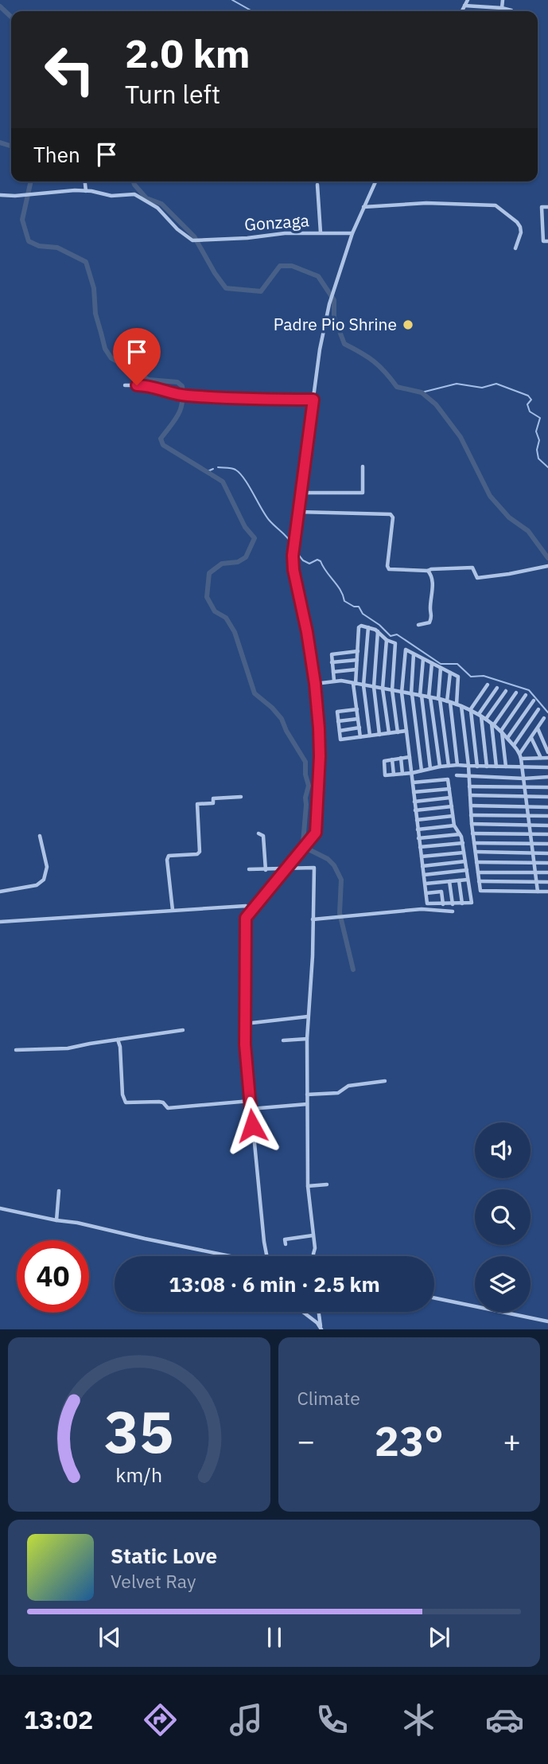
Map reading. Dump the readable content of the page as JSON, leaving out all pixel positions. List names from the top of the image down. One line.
{"streets":{"street":["Gonzaga"]},"places":["Padre Pio Shrine"],"page":{"turn":["2.0 km","Turn left"],"then":"Then","limit":"40","trip":"13:08 · 6 min · 2.5 km","tile":"Climate","heat":["−","23°","+"],"song":["Static Love","Velvet Ray"],"tabs":"13:02","gauge":["35","km/h"]}}
